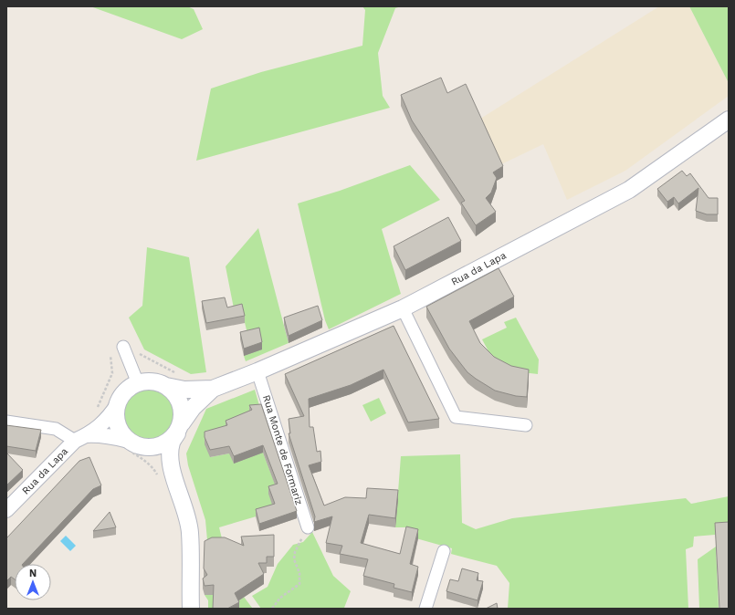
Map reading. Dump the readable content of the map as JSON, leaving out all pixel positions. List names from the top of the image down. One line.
{"streets":{"main road":["Rua da Lapa"],"street":["Rua Monte de Formariz"]},"crossings":[["Rua da Lapa","Rua Monte de Formariz"]],"north":"top"}
